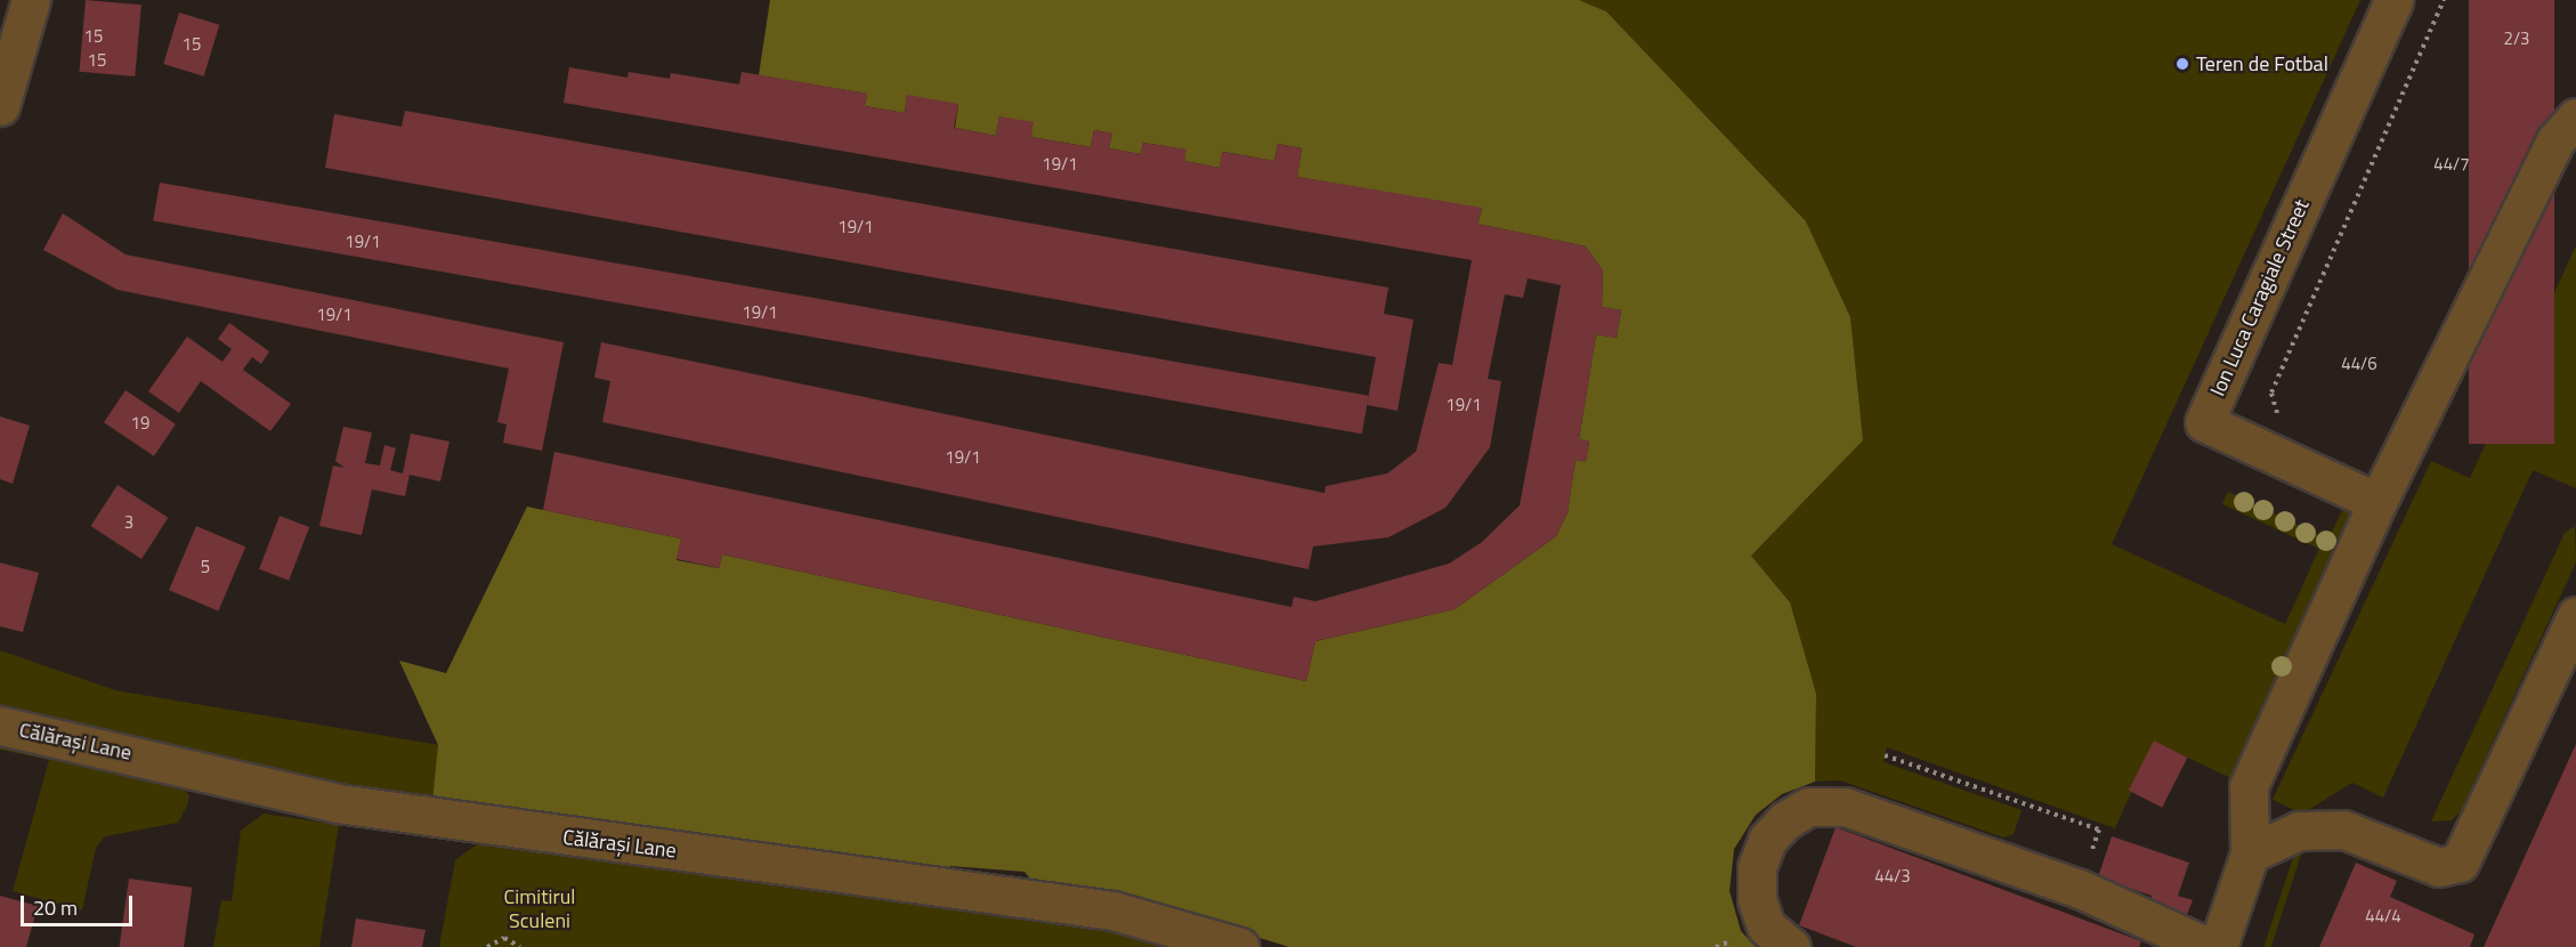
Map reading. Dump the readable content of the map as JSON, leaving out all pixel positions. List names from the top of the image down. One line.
{"streets":{"street":["Ion Luca Caragiale Street","Călărași Lane"]},"parks":["Cimitirul Sculeni"],"places":["Teren de Fotbal"],"house_numbers":["15","2/3","15","15","19/1","44/7","19/1","19/1","19/1","19/1","44/6","19/1","19","19/1","3","5","44/3","44/4"],"scale_bar":"20 m"}
